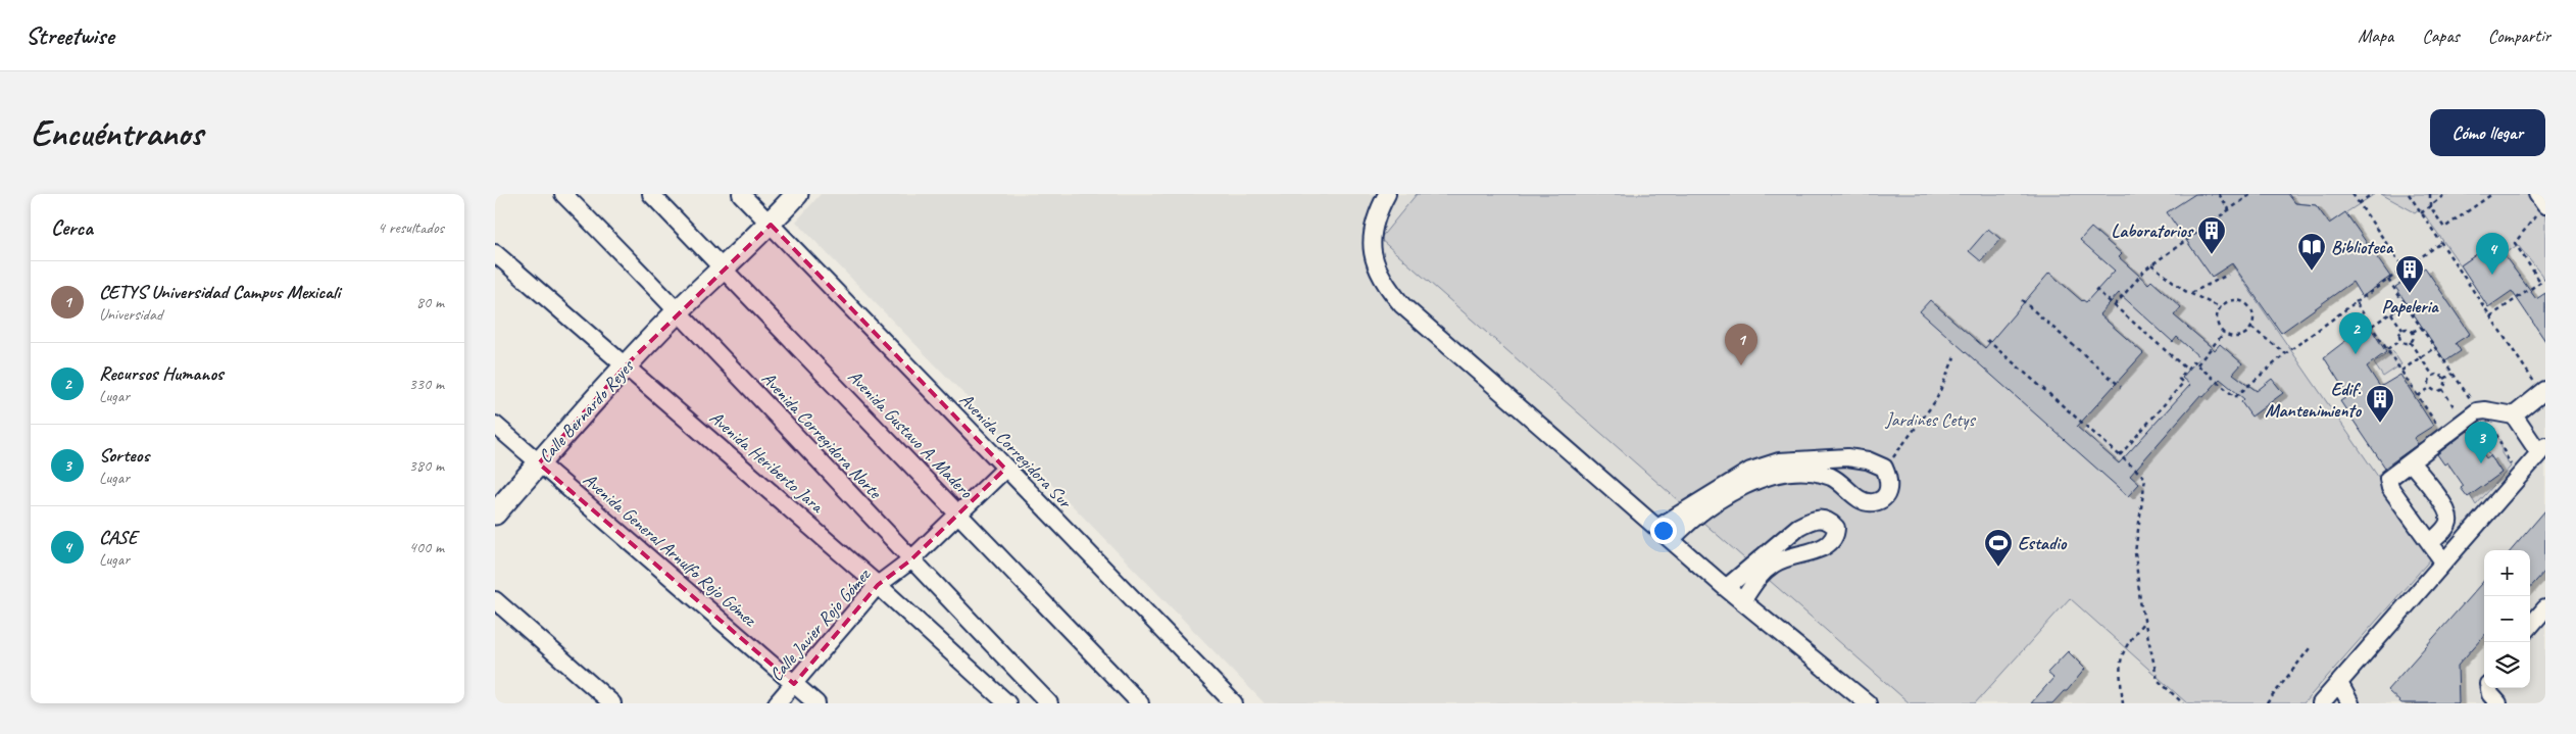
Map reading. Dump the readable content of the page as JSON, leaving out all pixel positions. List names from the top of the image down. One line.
{"streets":{"main road":["Calle Bernardo Reyes"],"street":["Avenida Gustavo A. Madero","Avenida Corregidora Norte","Avenida Corregidora Sur","Avenida Heriberto Jara","Avenida General Arnulfo Rojo Gómez","Calle Javier Rojo Gómez"]},"crossings":[["Calle Bernardo Reyes","Avenida Gustavo A. Madero"],["Calle Bernardo Reyes","Avenida Corregidora Norte"],["Calle Bernardo Reyes","Avenida Corregidora Sur"],["Calle Bernardo Reyes","Avenida Heriberto Jara"],["Calle Bernardo Reyes","Avenida General Arnulfo Rojo Gómez"],["Avenida Gustavo A. Madero","Calle Javier Rojo Gómez"],["Avenida Corregidora Norte","Calle Javier Rojo Gómez"],["Avenida Corregidora Sur","Calle Javier Rojo Gómez"],["Avenida Heriberto Jara","Calle Javier Rojo Gómez"],["Avenida General Arnulfo Rojo Gómez","Calle Javier Rojo Gómez"]],"parks":["Jardines Cetys"],"places":{"building":["Laboratorios","Papeleria","Edif. Mantenimiento"],"library":["Biblioteca"],"sports":["Estadio"]},"page":{"header":"Streetwise","nav":["Mapa","Capas","Compartir"],"buttons":"Cómo llegar","title":"Encuéntranos","heading":["Cerca","4 resultados"],"pins":["4","2","1","3"],"list":[{"mark":"1","name":"CETYS Universidad Campus Mexicali","note":"Universidad","value":"80 m"},{"mark":"2","name":"Recursos Humanos","note":"Lugar","value":"330 m"},{"mark":"3","name":"Sorteos","note":"Lugar","value":"380 m"},{"mark":"4","name":"CASE","note":"Lugar","value":"400 m"}],"map_buttons":["+","−"]}}
